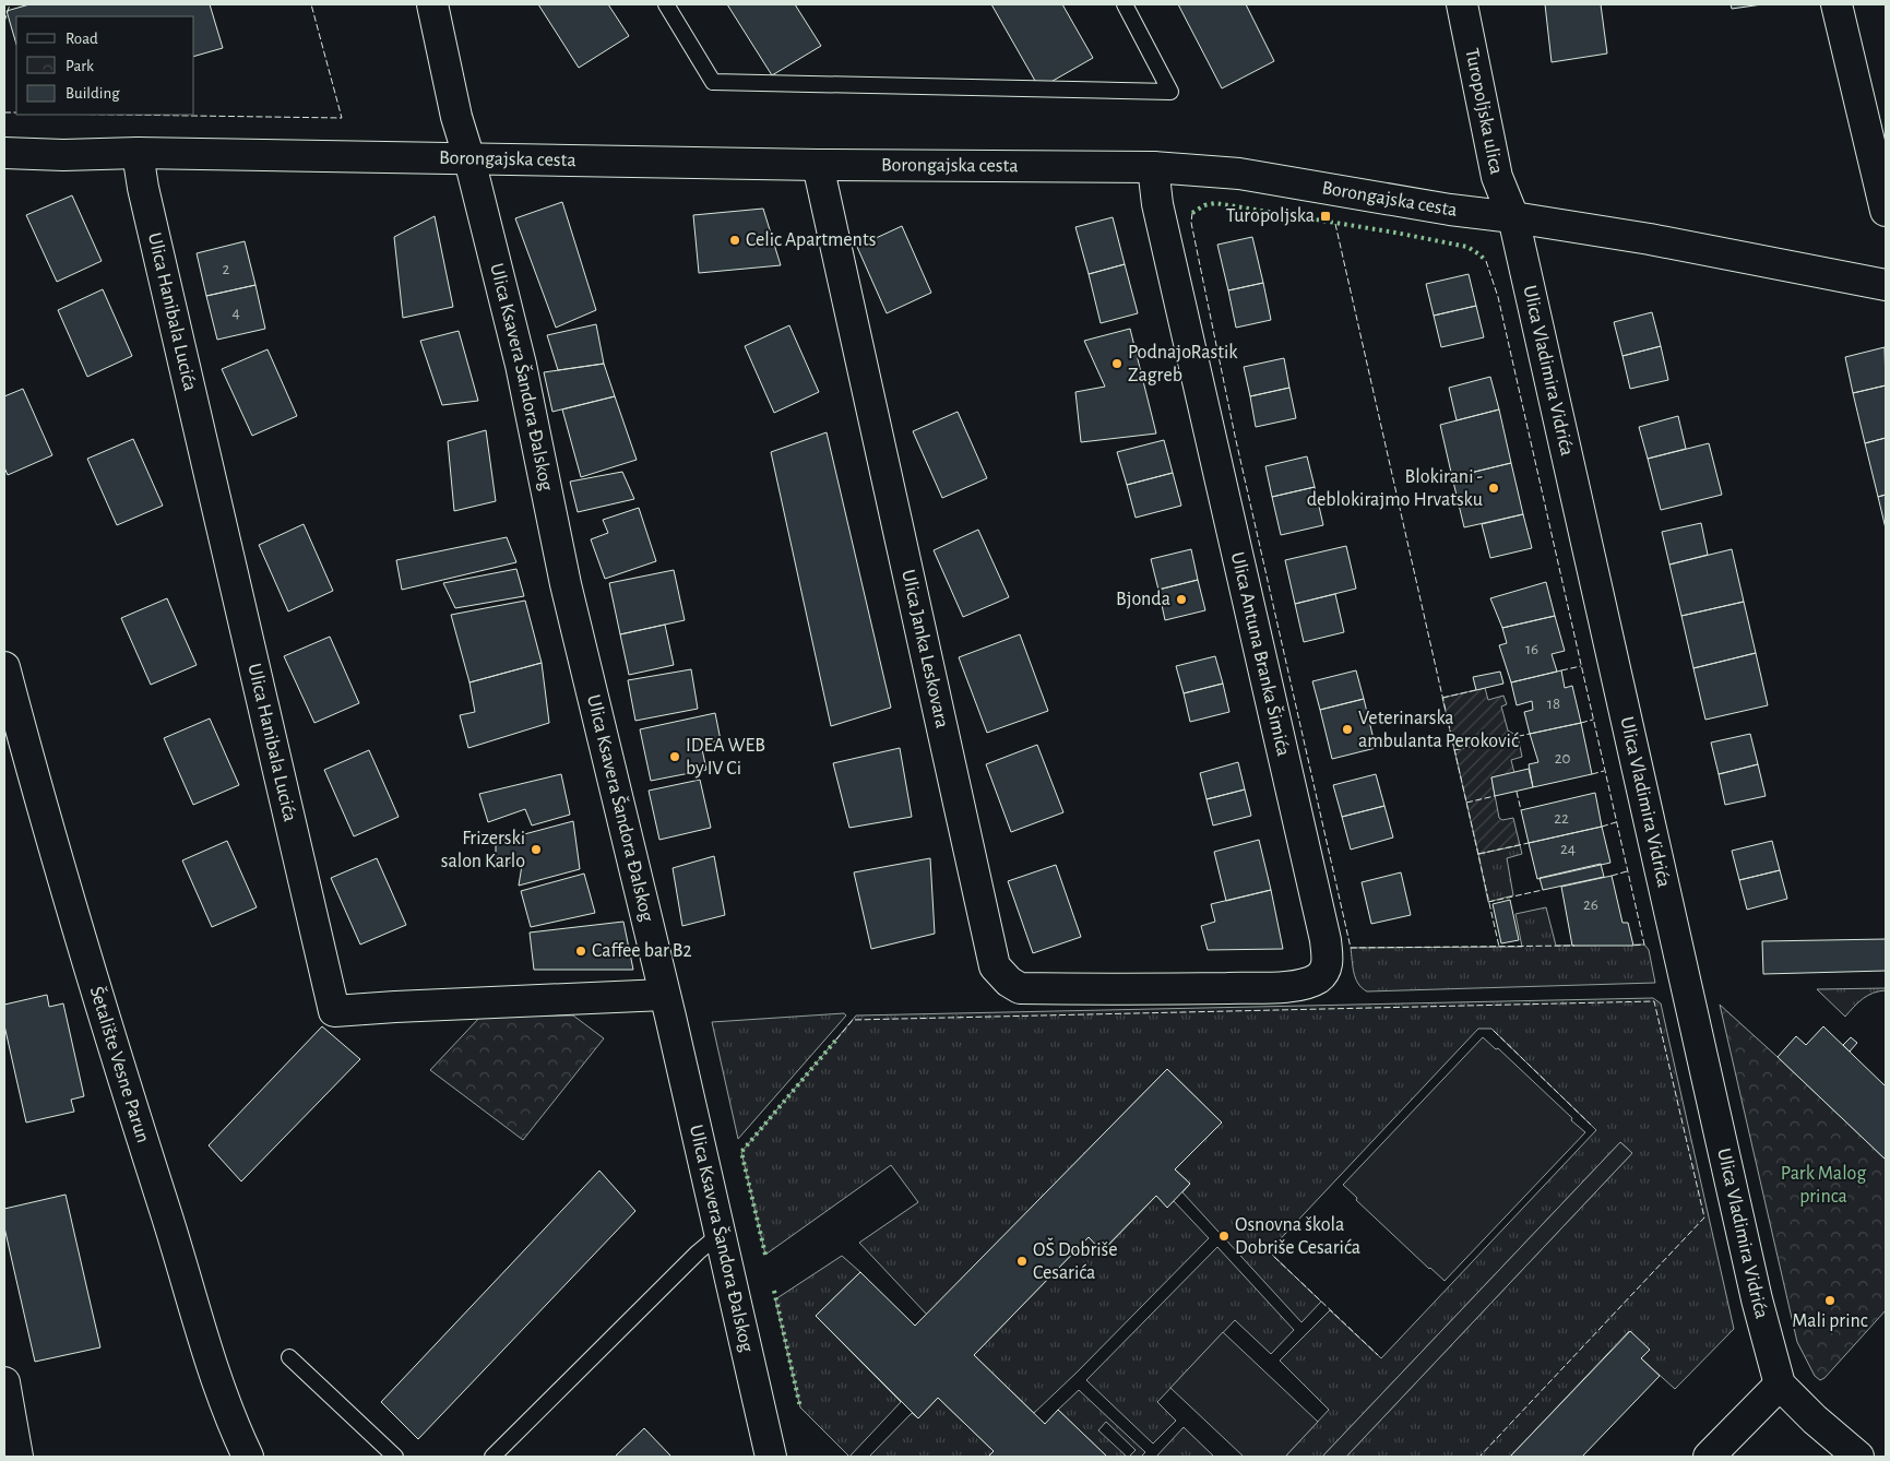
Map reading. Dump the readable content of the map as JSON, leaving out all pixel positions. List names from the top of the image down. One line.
{"streets":{"street":["Turopoljska ulica","Borongajska cesta","Ulica Hanibala Lucića","Ulica Vladimira Vidrića","Ulica Ksavera Šandora Đalskog","Ulica Janka Leskovara","Ulica Antuna Branka Šimića","Šetalište Vesne Parun"]},"crossings":[["Turopoljska ulica","Borongajska cesta"],["Turopoljska ulica","Ulica Vladimira Vidrića"],["Borongajska cesta","Ulica Hanibala Lucića"],["Borongajska cesta","Ulica Vladimira Vidrića"],["Borongajska cesta","Ulica Ksavera Šandora Đalskog"],["Borongajska cesta","Ulica Janka Leskovara"],["Borongajska cesta","Ulica Antuna Branka Šimića"],["Ulica Hanibala Lucića","Ulica Ksavera Šandora Đalskog"],["Ulica Janka Leskovara","Ulica Antuna Branka Šimića"]],"parks":["Park Malog princa"],"places":{"transit":["Turopoljska"],"other":["Celic Apartments","PodnajoRastik Zagreb","Blokirani - deblokirajmo Hrvatsku","Bjonda","Veterinarska ambulanta Peroković","IDEA WEB by IV Ci","Frizerski salon Karlo","Caffee bar B2","Osnovna škola Dobriše Cesarića","OŠ Dobriše Cesarića","Mali princ"]},"house_numbers":["2","4","16","18","20","22","24","26"],"legend":["Road","Park","Building"]}
